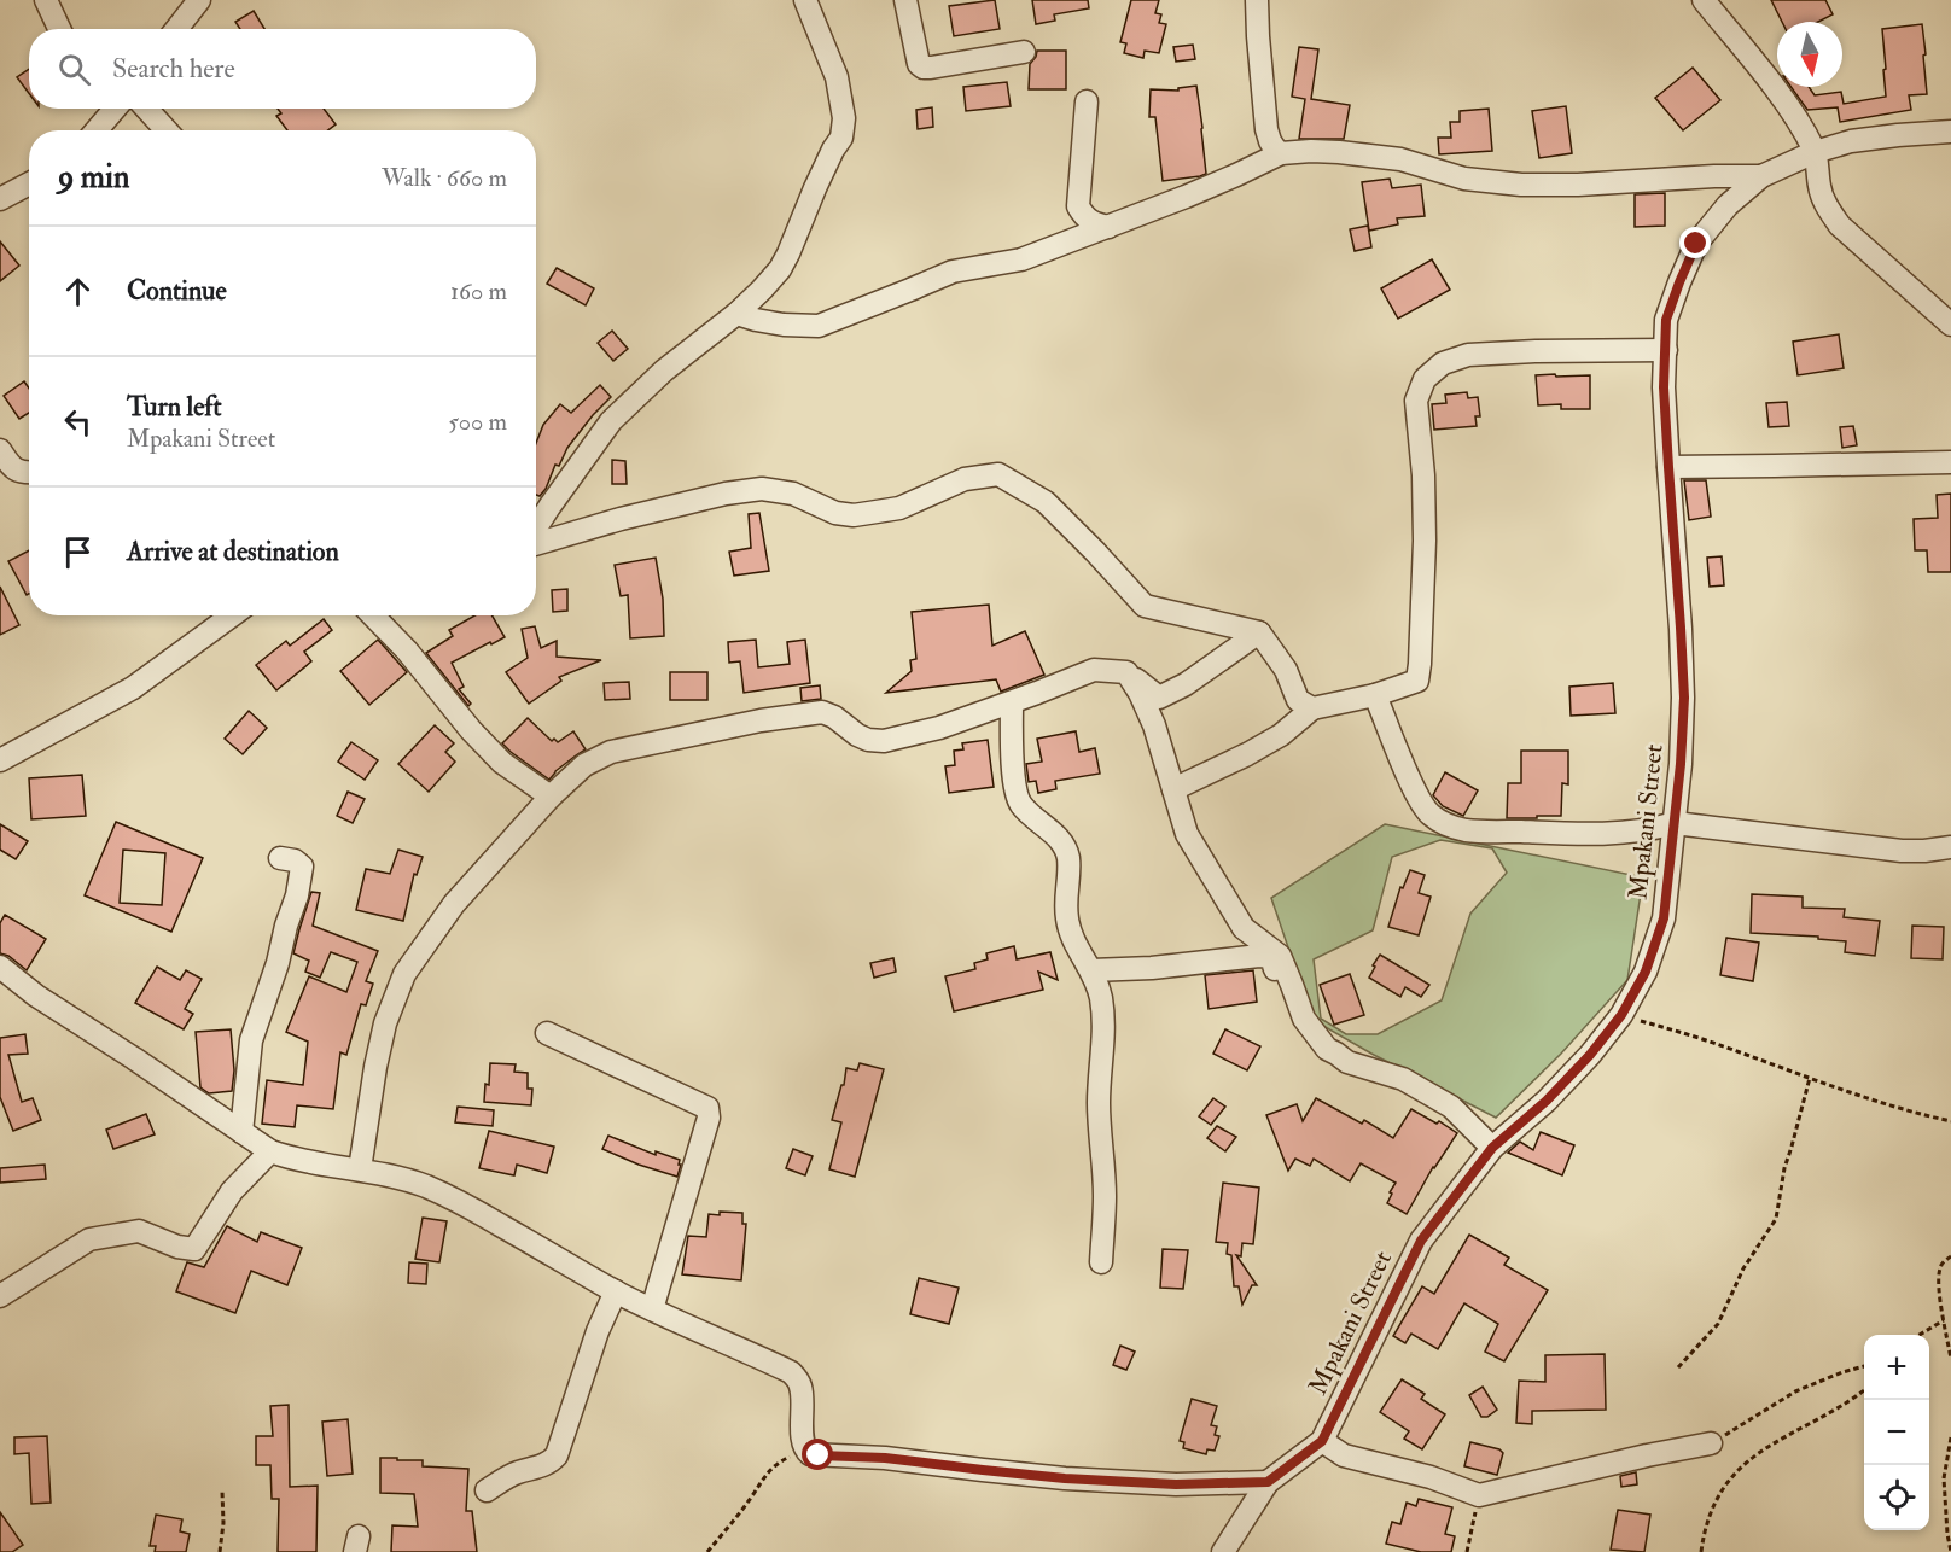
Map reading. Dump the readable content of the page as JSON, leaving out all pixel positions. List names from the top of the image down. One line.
{"streets":{"street":["Mpakani Street"]},"north":"bottom","page":{"search":"Search here","heading":["9 min","Walk · 660 m"],"list":[["Continue","160 m"],["Turn left","Mpakani Street","500 m"],"Arrive at destination"],"map_buttons":["+","−"]}}
